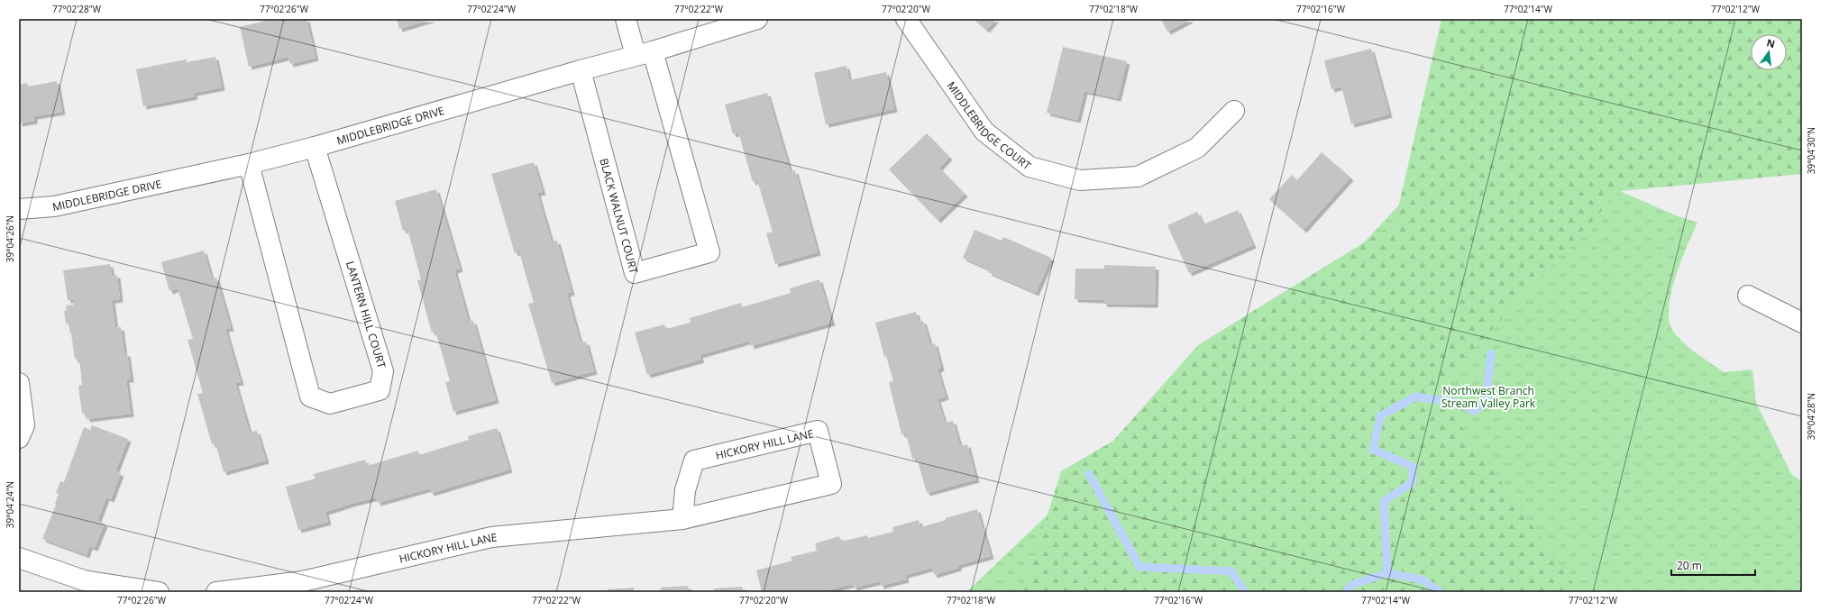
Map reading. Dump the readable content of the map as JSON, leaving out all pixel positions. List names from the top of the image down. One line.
{"streets":{"street":["MIDDLEBRIDGE COURT","MIDDLEBRIDGE DRIVE","BLACK WALNUT COURT","LANTERN HILL COURT","HICKORY HILL LANE"]},"crossings":[["MIDDLEBRIDGE DRIVE","BLACK WALNUT COURT"],["MIDDLEBRIDGE DRIVE","LANTERN HILL COURT"]],"parks":["Northwest Branch Stream Valley Park"],"scale_bar":"20 m","north":"top","coordinates":["77°02'28\"W","77°02'26\"W","77°02'24\"W","77°02'22\"W","77°02'20\"W","77°02'18\"W","77°02'16\"W","77°02'14\"W","77°02'12\"W","39°04'30\"N","39°04'26\"N","39°04'28\"N","39°04'24\"N"]}
